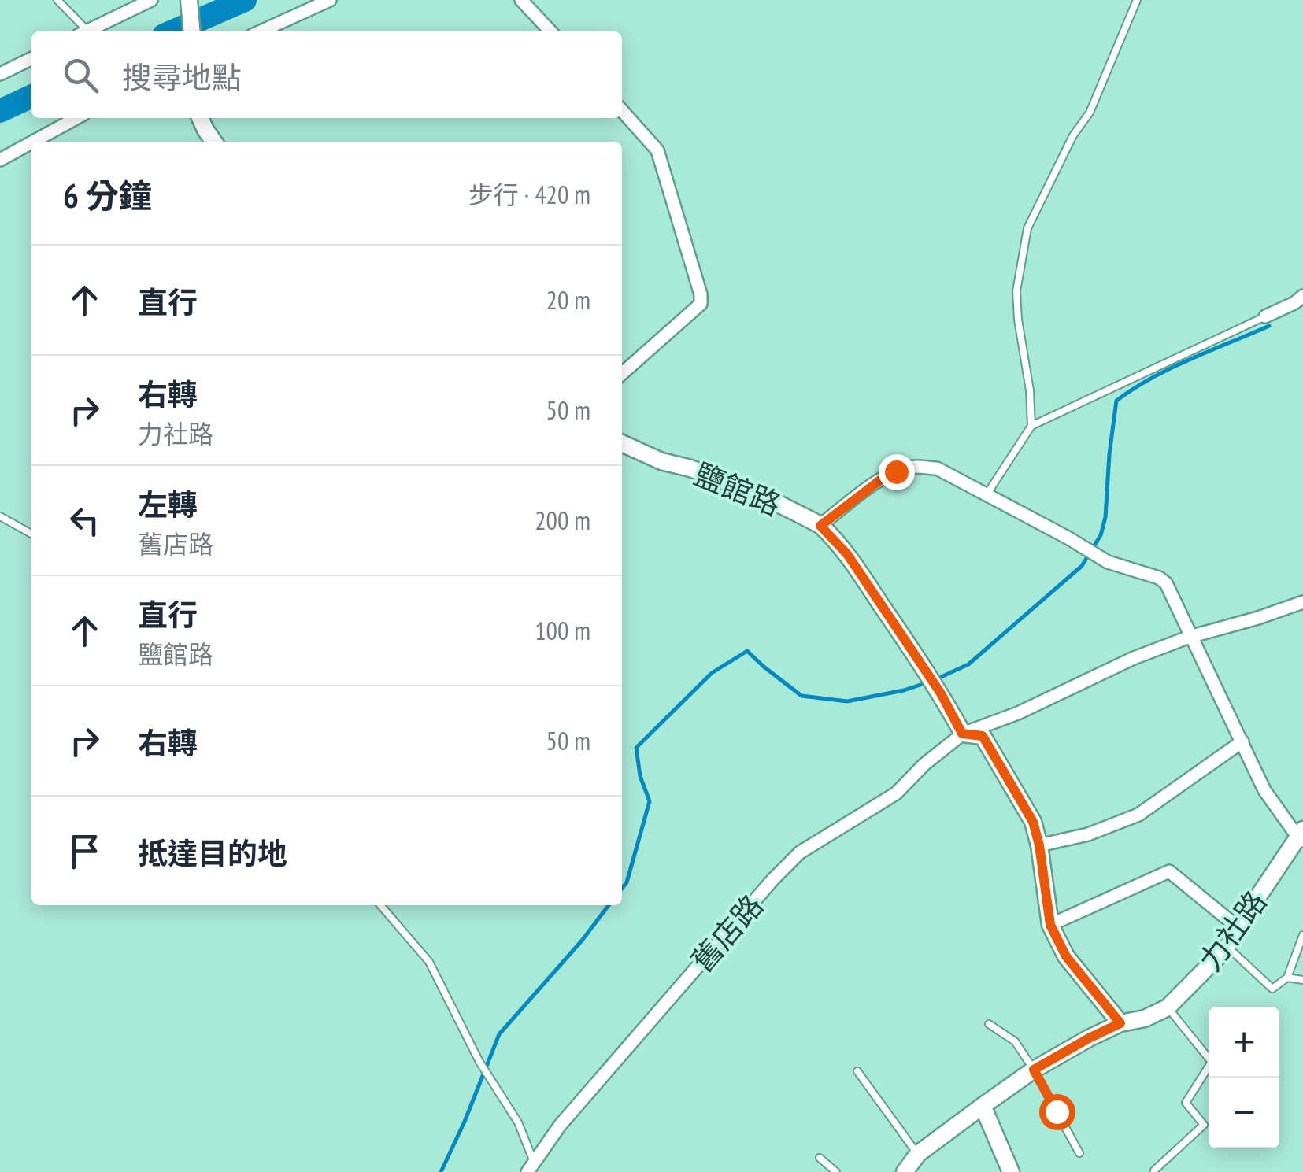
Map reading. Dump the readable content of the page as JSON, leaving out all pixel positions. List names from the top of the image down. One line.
{"streets":{"street":["鹽館路","力社路","舊店路"]},"crossings":[["鹽館路","舊店路"]],"page":{"search":"搜尋地點","heading":["6 分鐘","步行 · 420 m"],"list":[["直行","20 m"],["右轉","力社路","50 m"],["左轉","舊店路","200 m"],["直行","鹽館路","100 m"],["右轉","50 m"],"抵達目的地"],"map_buttons":["+","−"]}}
